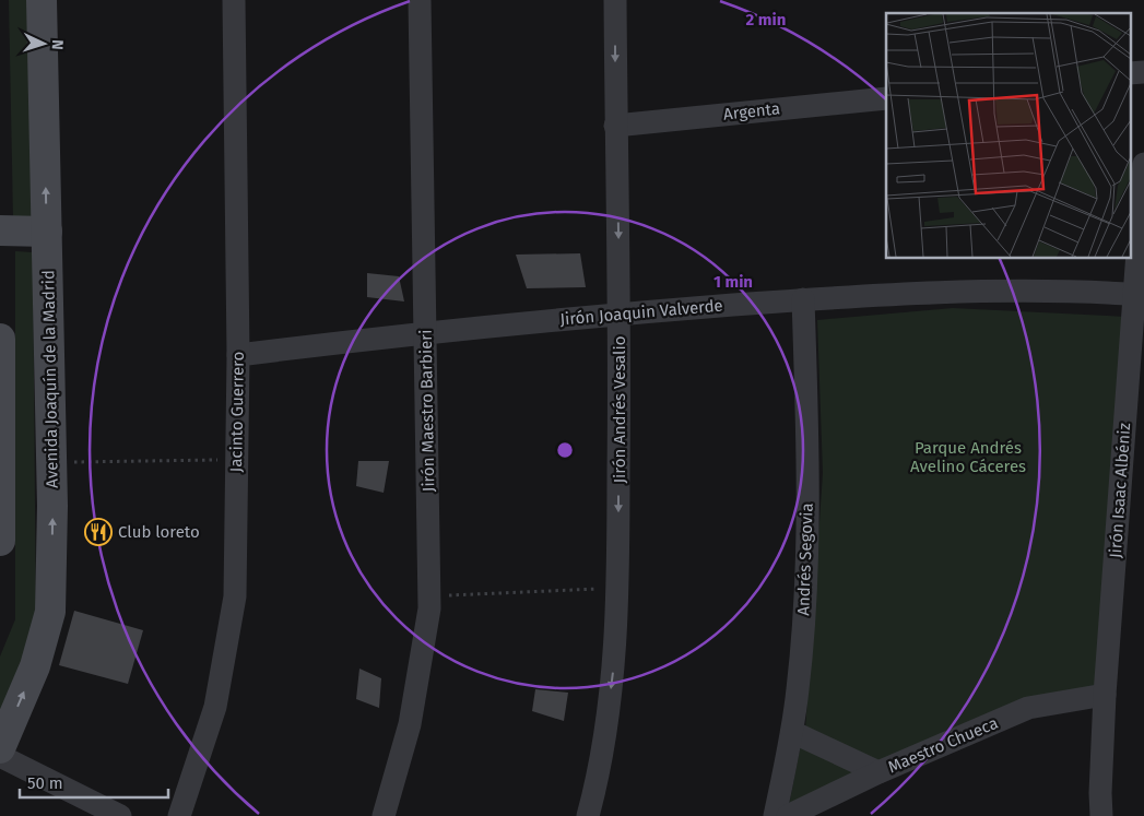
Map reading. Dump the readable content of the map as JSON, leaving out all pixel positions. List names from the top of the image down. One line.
{"streets":{"street":["Argenta","Jirón Joaquin Valverde","Avenida Joaquín de la Madrid","Jirón Andrés Vesalio","Jirón Maestro Barbieri","Jacinto Guerrero","Jirón Isaac Albéniz","Andrés Segovia","Maestro Chueca"]},"crossings":[["Argenta","Jirón Andrés Vesalio"],["Jirón Joaquin Valverde","Jirón Andrés Vesalio"],["Jirón Joaquin Valverde","Jirón Maestro Barbieri"],["Jirón Joaquin Valverde","Jacinto Guerrero"],["Jirón Joaquin Valverde","Jirón Isaac Albéniz"],["Jirón Joaquin Valverde","Andrés Segovia"],["Jirón Isaac Albéniz","Maestro Chueca"]],"one_way":["Avenida Joaquín de la Madrid","Jirón Andrés Vesalio"],"parks":["Parque Andrés Avelino Cáceres"],"places":{"restaurant":["Club loreto"]},"scale_bar":"50 m","north":"right","rings":["2 min","1 min"]}
